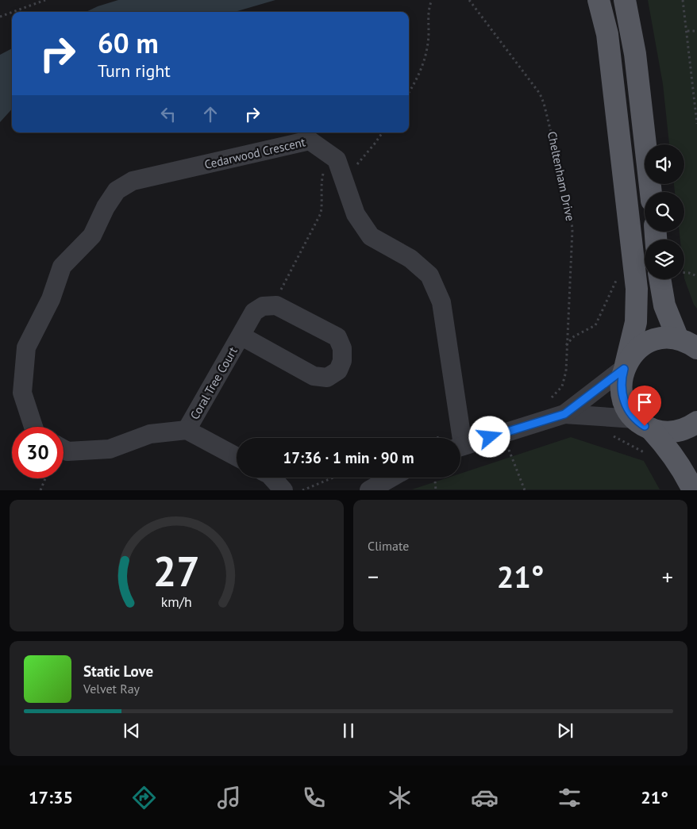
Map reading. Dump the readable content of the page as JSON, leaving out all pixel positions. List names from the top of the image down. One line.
{"streets":{"street":["Cedarwood Crescent","Coral Tree Court"],"path":["Cheltenham Drive"]},"page":{"turn":["60 m","Turn right"],"limit":"30","trip":"17:36 · 1 min · 90 m","tile":"Climate","heat":["−","21°","+"],"song":["Static Love","Velvet Ray"],"tabs":["17:35","21°"],"gauge":["27","km/h"]}}
